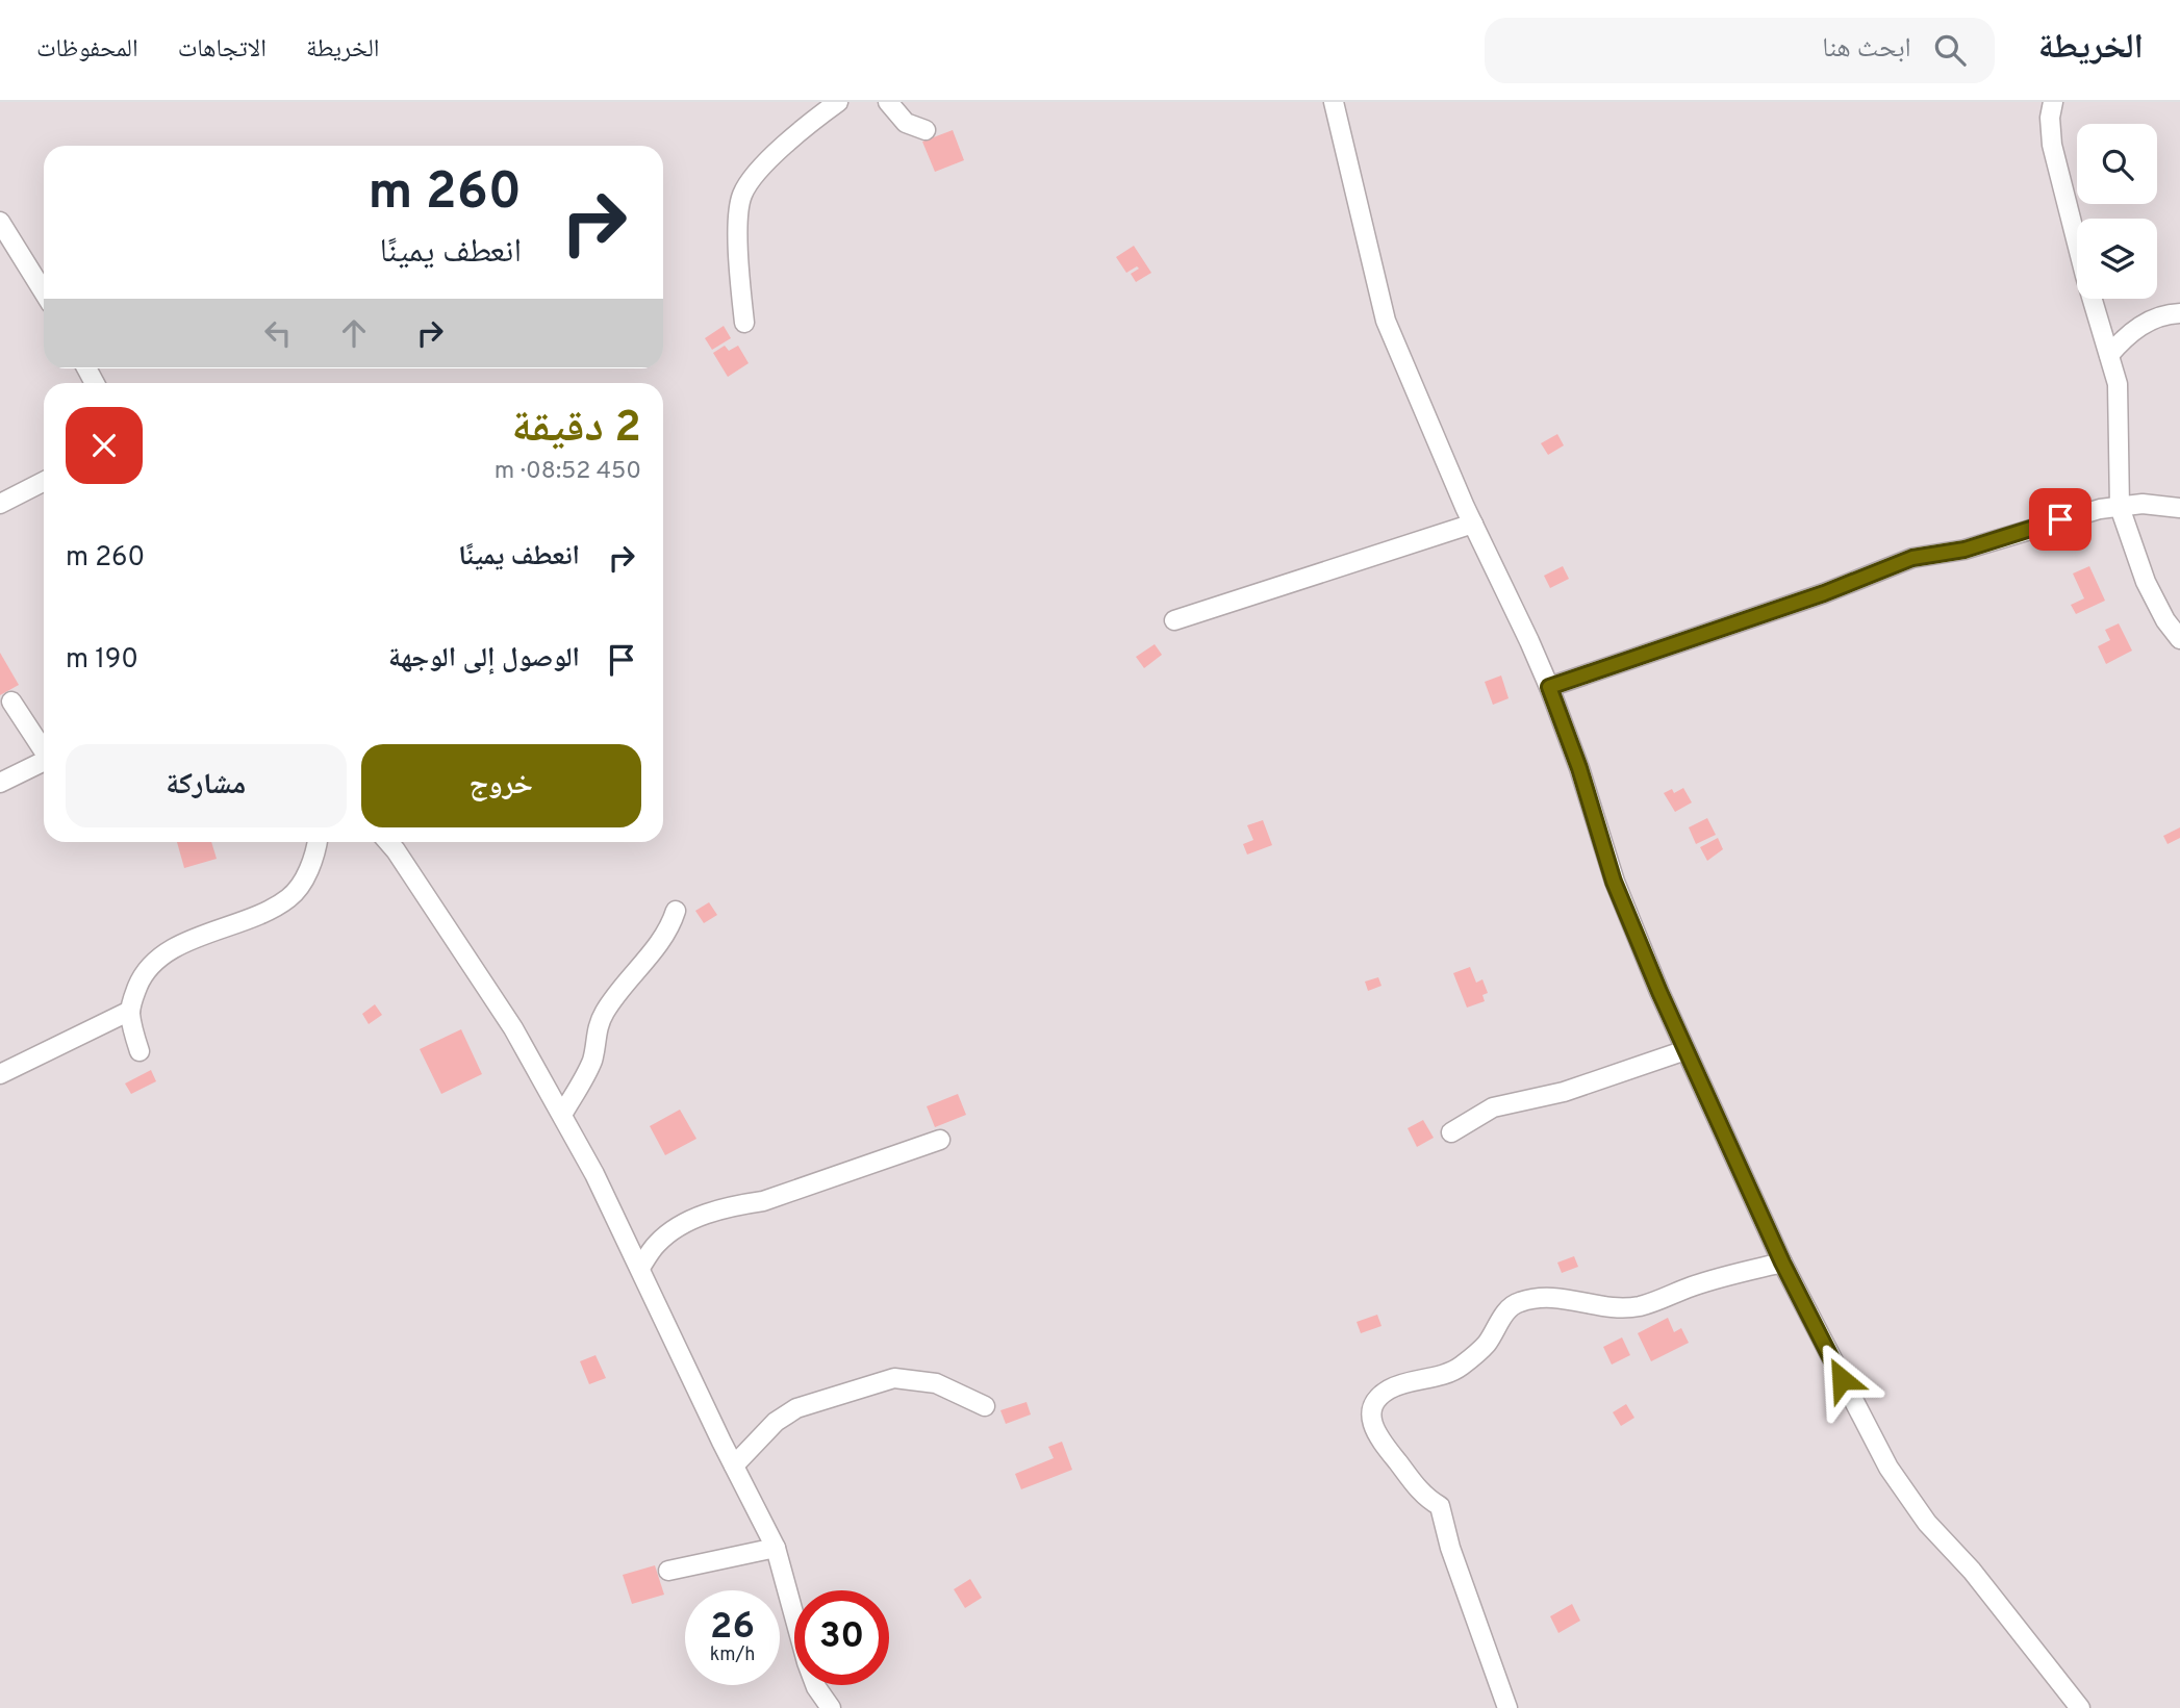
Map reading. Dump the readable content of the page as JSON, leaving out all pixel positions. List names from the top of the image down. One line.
{"page":{"header":"الخريطة","search":"ابحث هنا","nav":["الخريطة","الاتجاهات","المحفوظات"],"turn":["260 m","انعطف يمينًا"],"heading":["2 دقيقة","450 m · 08:52"],"list":[{"name":"انعطف يمينًا","value":"260 m"},{"name":"الوصول إلى الوجهة","value":"190 m"}],"buttons":["خروج","مشاركة"],"speed":"26 km/h","limit":"30"}}
